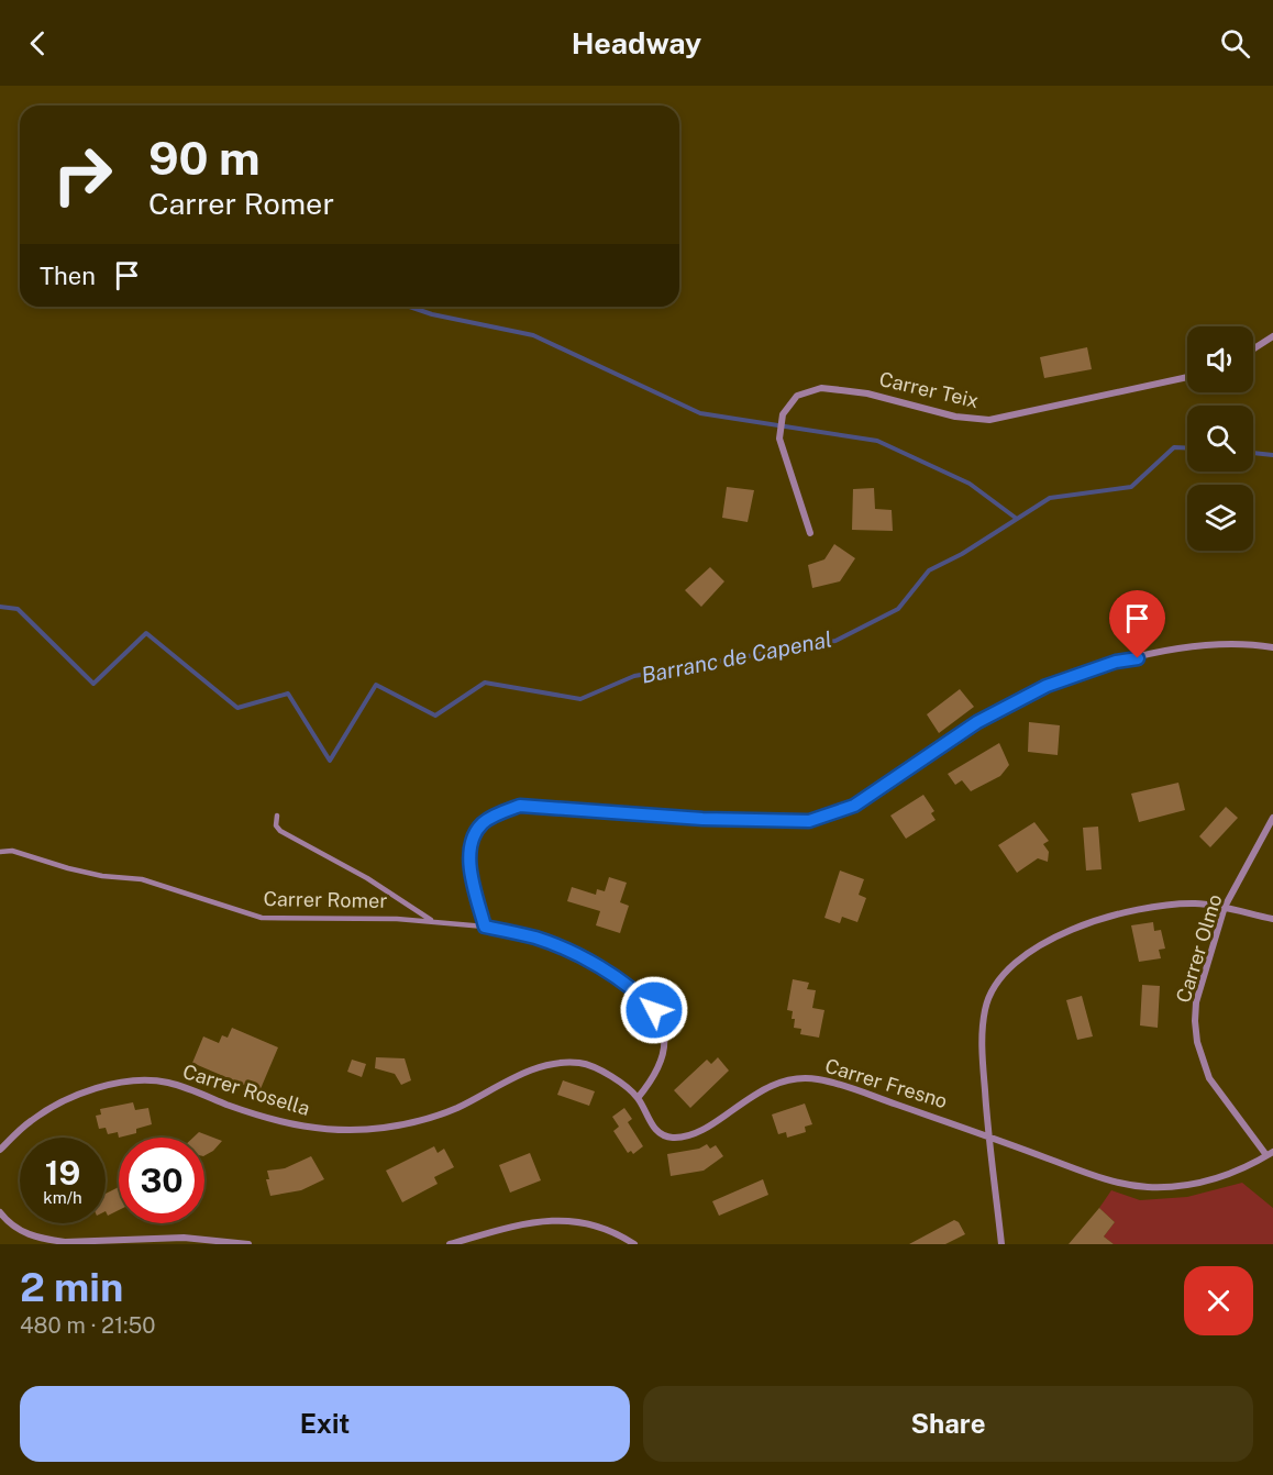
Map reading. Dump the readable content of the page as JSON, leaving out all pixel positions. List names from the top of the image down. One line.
{"streets":{"street":["Carrer Teix","Carrer Olmo","Carrer Fresno","Carrer Rosella"],"lane":["Carrer Romer"]},"crossings":[["Carrer Olmo","Carrer Fresno"],["Carrer Fresno","Carrer Rosella"]],"water":["Barranc de Capenal"],"page":{"header":"Headway","turn":["90 m","Carrer Romer"],"then":"Then","speed":"19 km/h","limit":"30","heading":["2 min","480 m · 21:50"],"buttons":["Exit","Share"]}}
